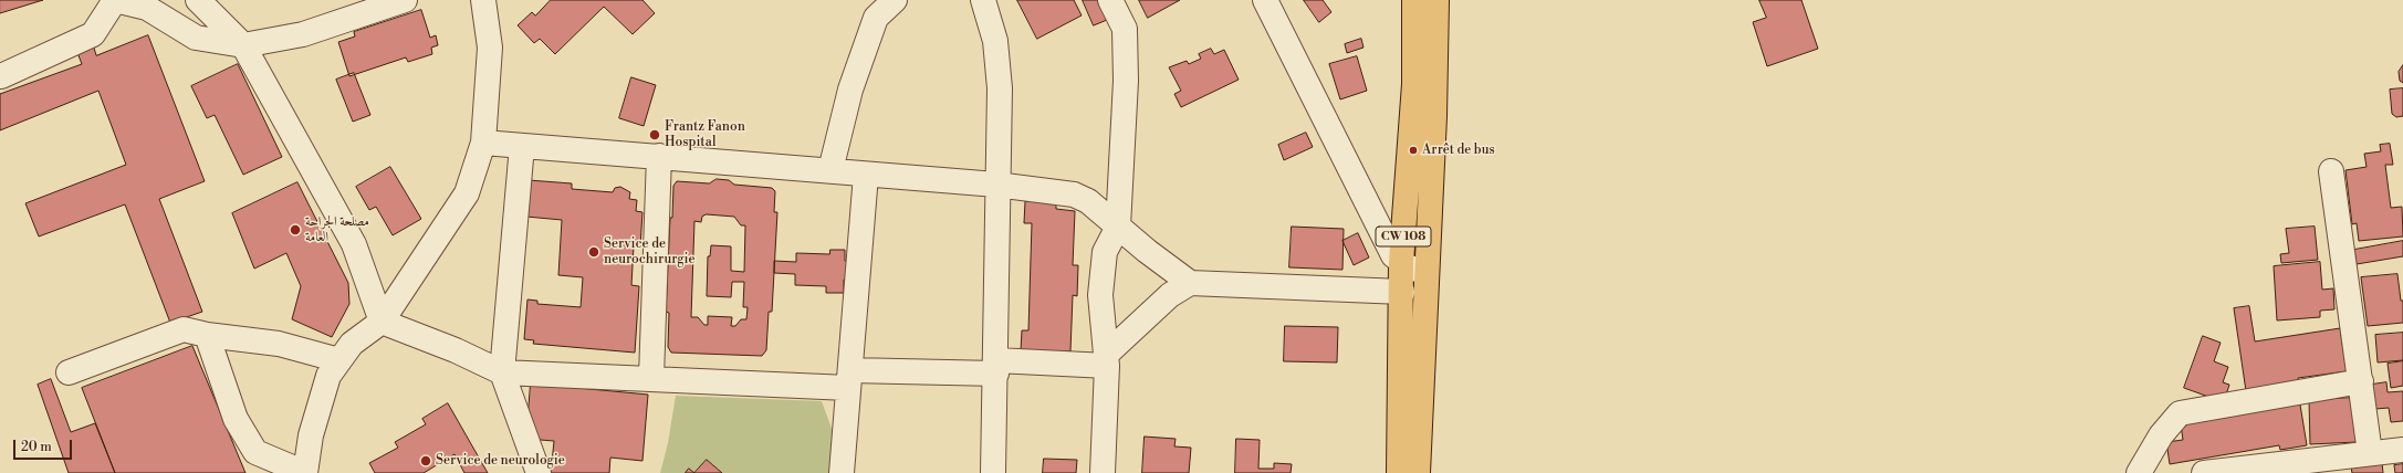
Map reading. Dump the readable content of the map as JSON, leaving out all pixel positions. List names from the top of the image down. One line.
{"streets":{"highway":["CW 108"]},"places":["Frantz Fanon Hospital","Arrêt de bus","مصلحة الجراحة العامة","Service de neurochirurgie","Service de neurologie"],"scale_bar":"20 m"}
